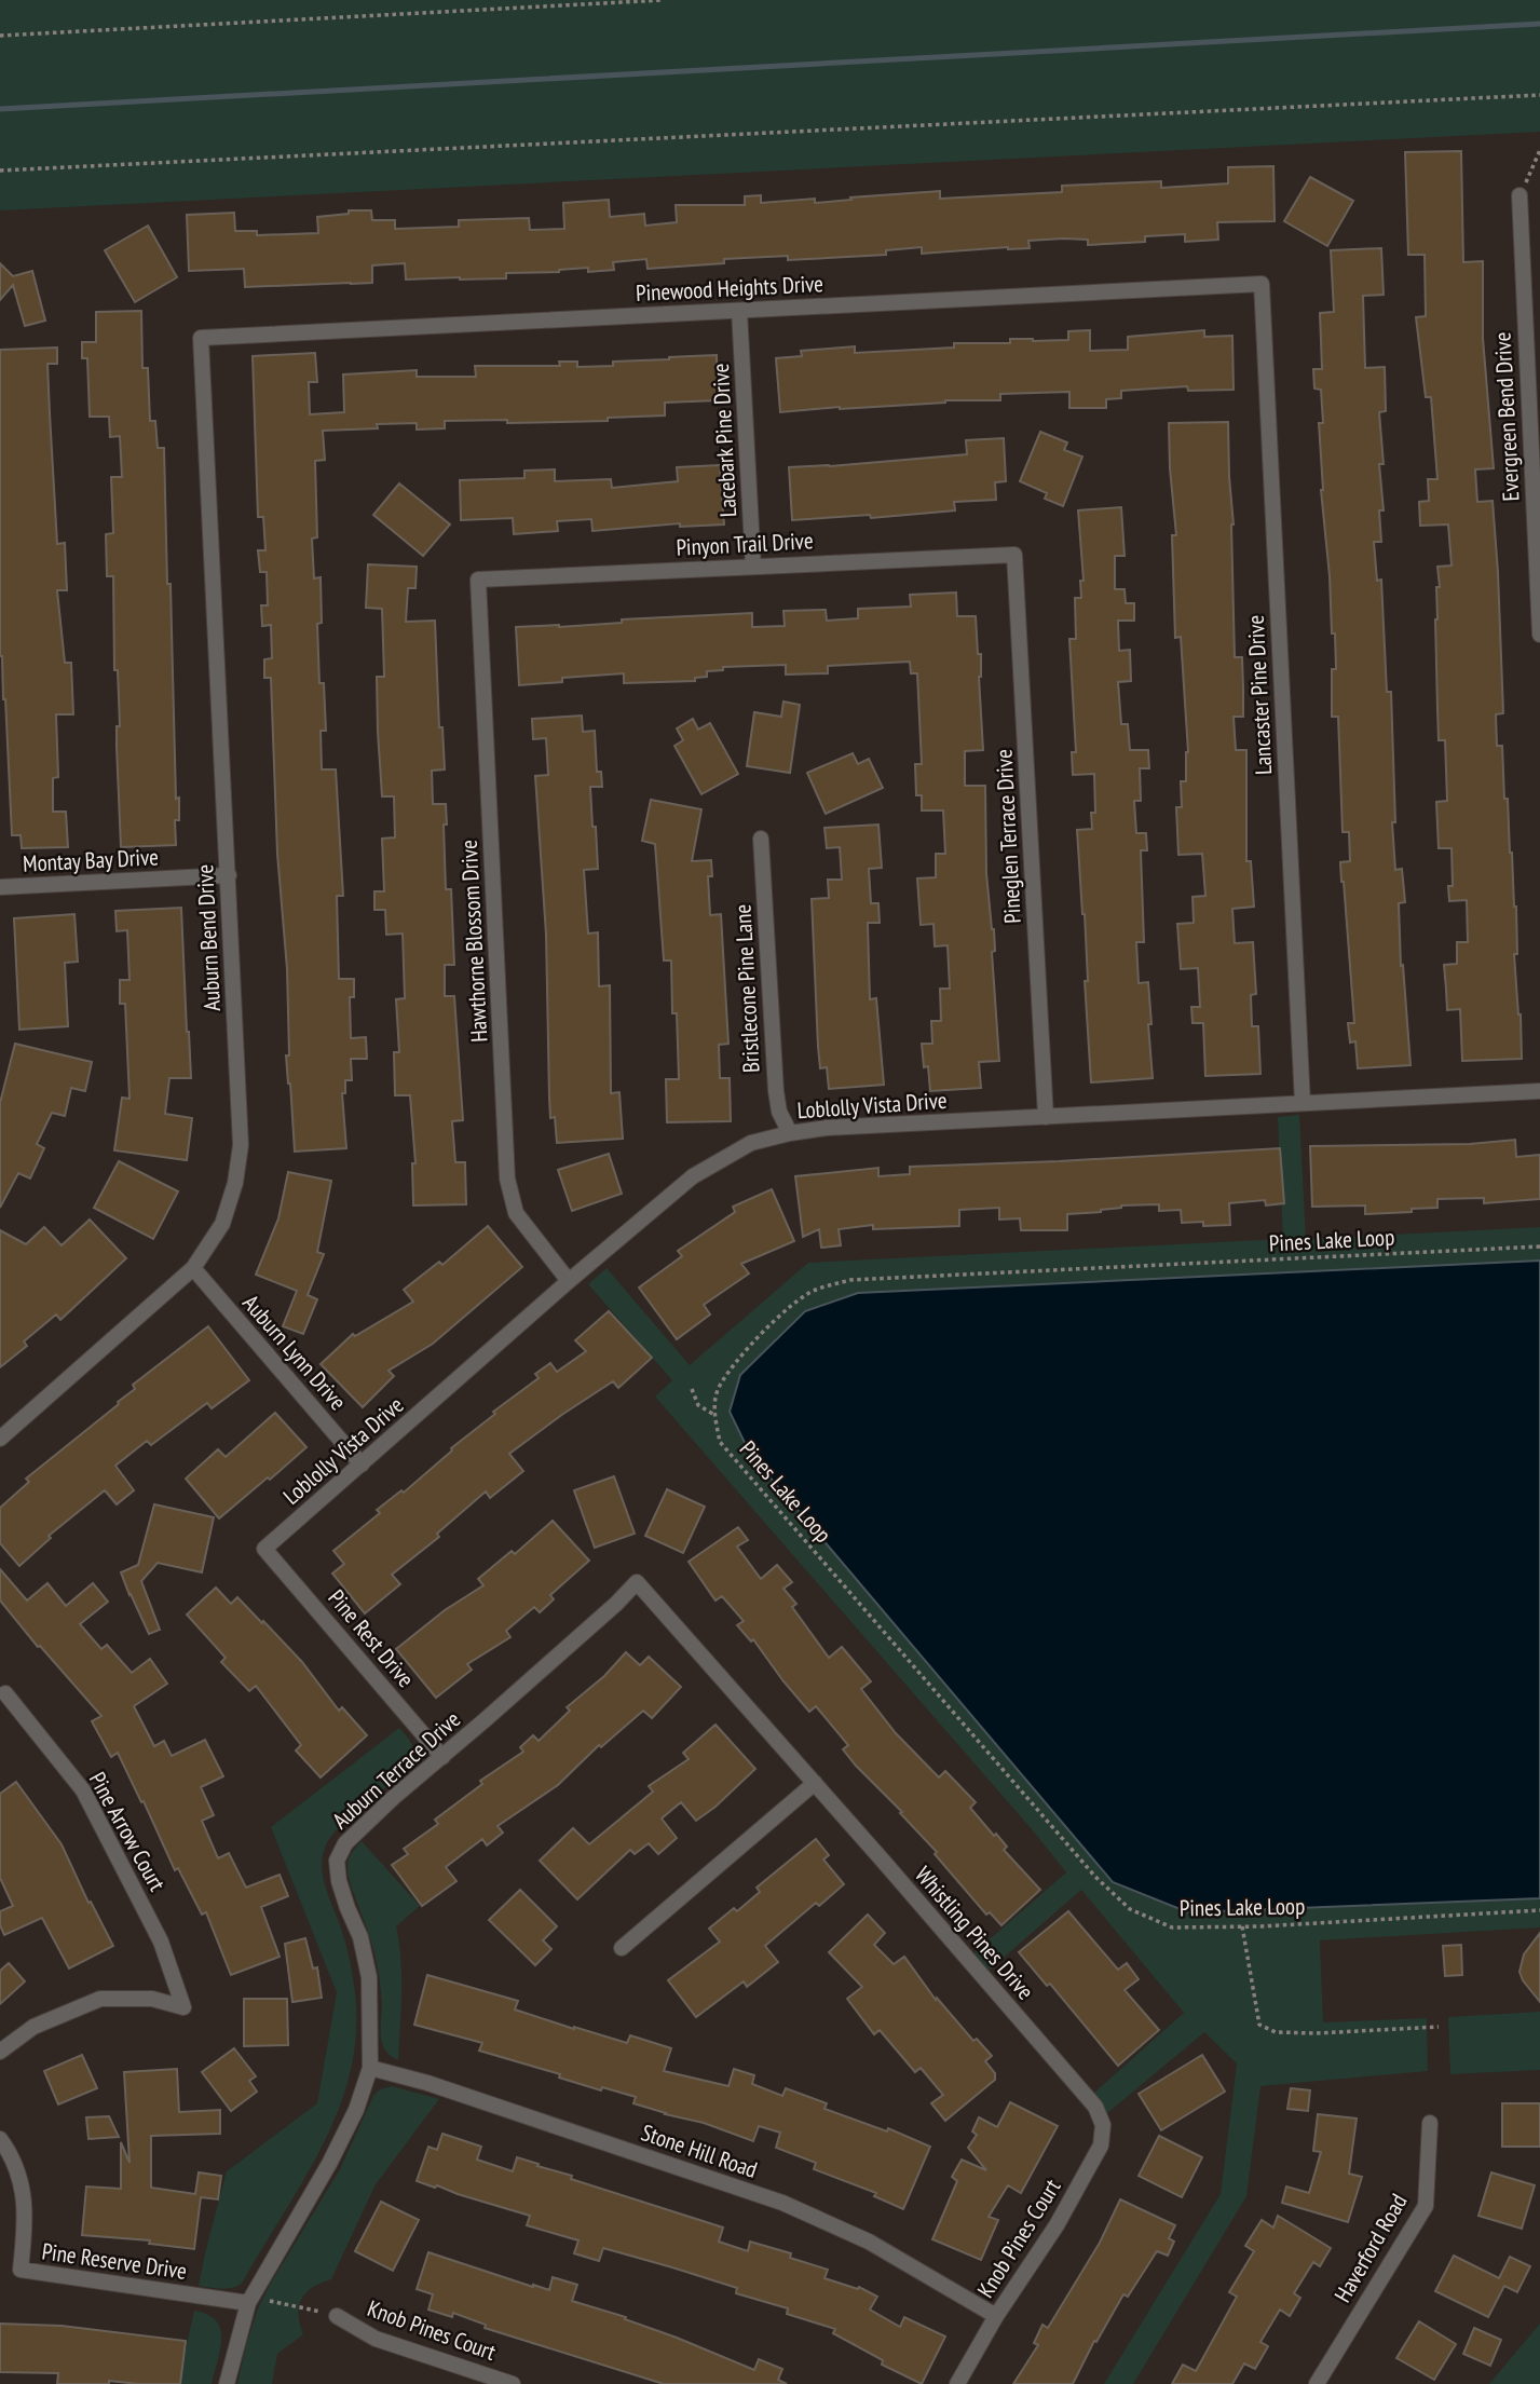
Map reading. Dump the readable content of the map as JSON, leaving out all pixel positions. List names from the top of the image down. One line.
{"streets":{"street":["Pinewood Heights Drive","Evergreen Bend Drive","Lacebark Pine Drive","Pinyon Trail Drive","Lancaster Pine Drive","Pineglen Terrace Drive","Montay Bay Drive","Auburn Bend Drive","Hawthorne Blossom Drive","Bristlecone Pine Lane","Loblolly Vista Drive","Auburn Lynn Drive","Pine Rest Drive","Auburn Terrace Drive","Pine Arrow Court","Whistling Pines Drive","Stone Hill Road","Knob Pines Court","Haverford Road","Pine Reserve Drive"],"path":["Pines Lake Loop"]},"crossings":[["Pinewood Heights Drive","Lacebark Pine Drive"],["Pinewood Heights Drive","Lancaster Pine Drive"],["Pinewood Heights Drive","Auburn Bend Drive"],["Lacebark Pine Drive","Pinyon Trail Drive"],["Pinyon Trail Drive","Pineglen Terrace Drive"],["Pinyon Trail Drive","Hawthorne Blossom Drive"],["Lancaster Pine Drive","Loblolly Vista Drive"],["Pineglen Terrace Drive","Loblolly Vista Drive"],["Montay Bay Drive","Auburn Bend Drive"],["Auburn Bend Drive","Auburn Lynn Drive"],["Hawthorne Blossom Drive","Loblolly Vista Drive"],["Bristlecone Pine Lane","Loblolly Vista Drive"],["Loblolly Vista Drive","Auburn Lynn Drive"],["Loblolly Vista Drive","Pine Rest Drive"],["Pine Rest Drive","Auburn Terrace Drive"],["Auburn Terrace Drive","Whistling Pines Drive"],["Auburn Terrace Drive","Stone Hill Road"],["Auburn Terrace Drive","Pine Reserve Drive"],["Whistling Pines Drive","Knob Pines Court"],["Stone Hill Road","Knob Pines Court"]]}
